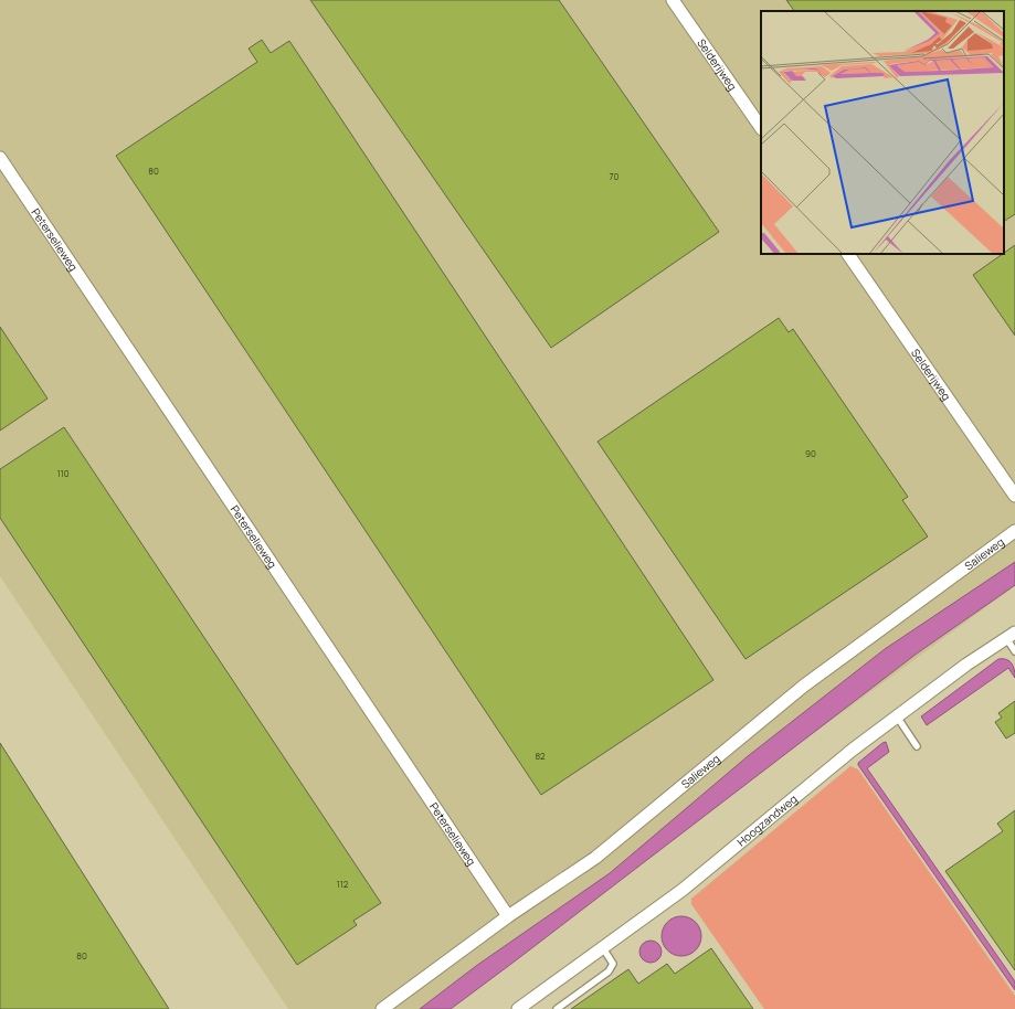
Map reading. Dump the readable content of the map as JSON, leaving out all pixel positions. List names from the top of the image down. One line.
{"streets":{"street":["Selderijweg","Peterselieweg","Salieweg","Hoogzandweg"]},"crossings":[["Peterselieweg","Salieweg"]],"house_numbers":["80","70","90","110","82","112","80"]}
